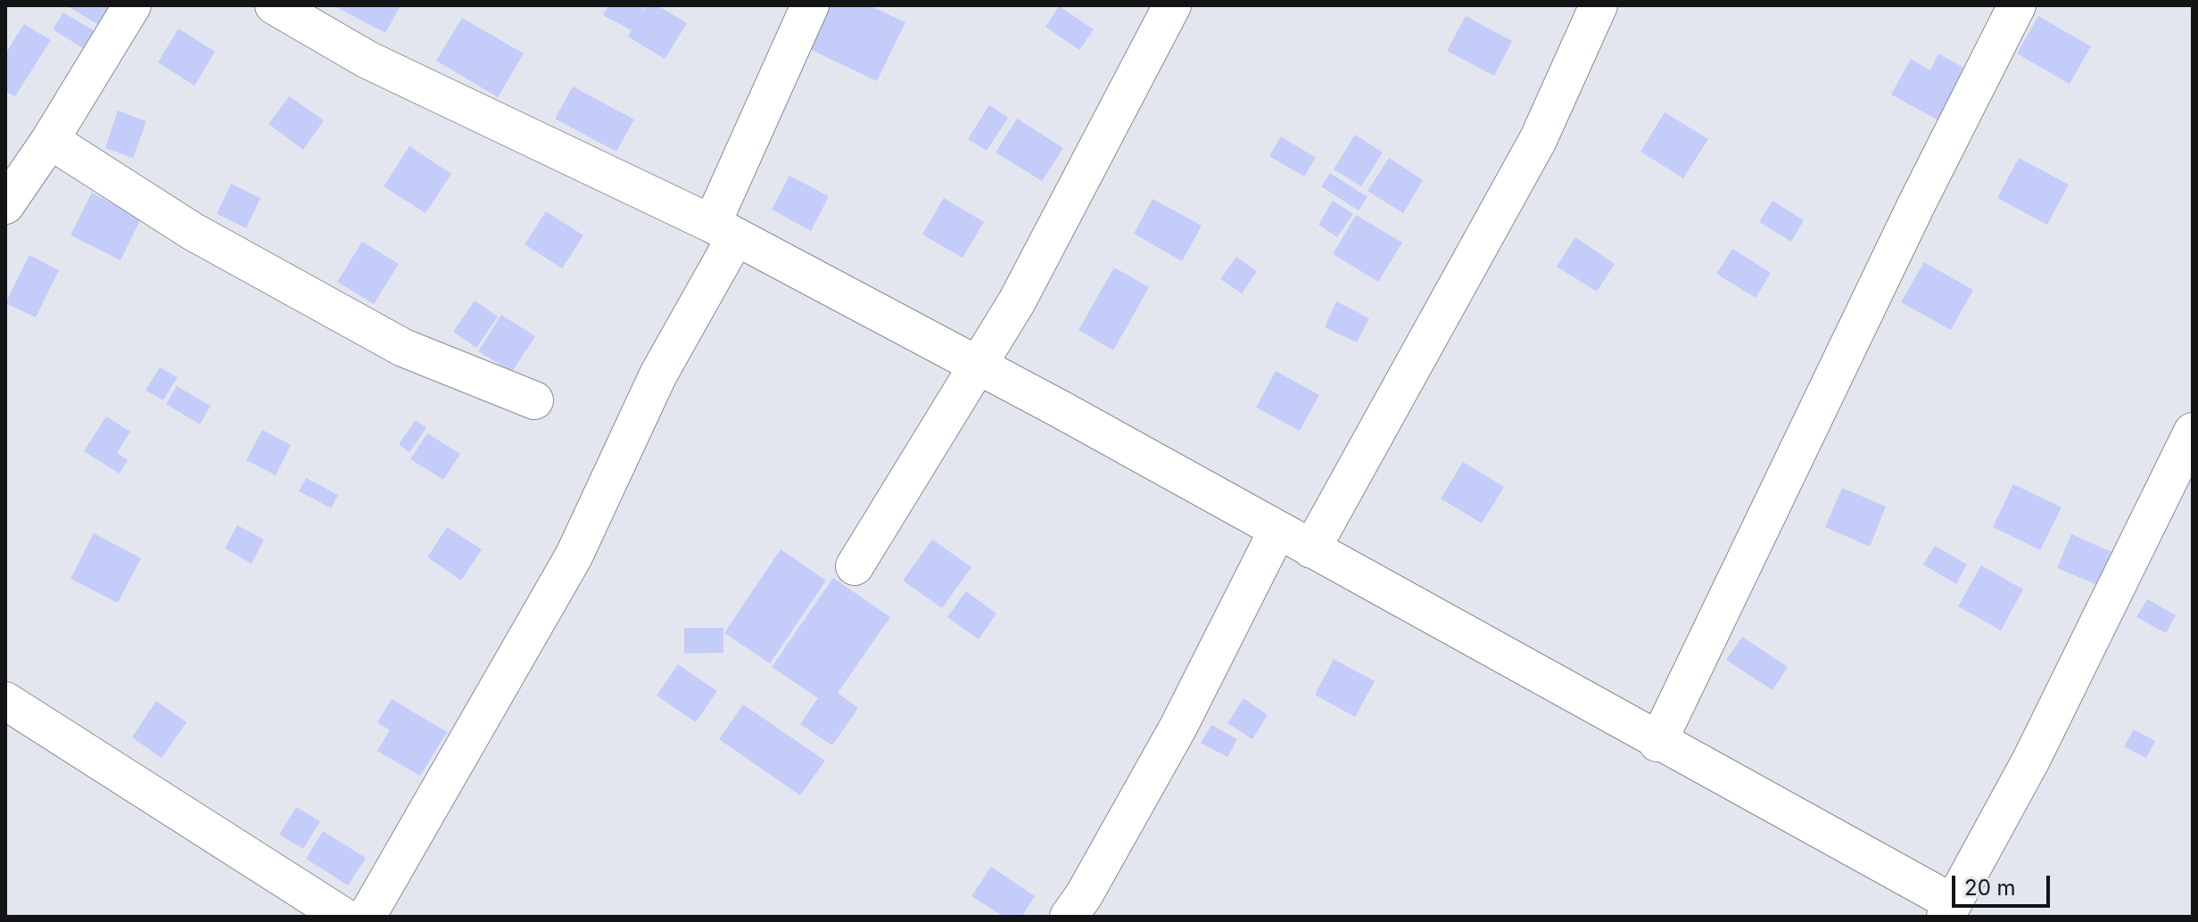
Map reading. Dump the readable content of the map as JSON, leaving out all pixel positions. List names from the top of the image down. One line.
{"scale_bar":"20 m"}
